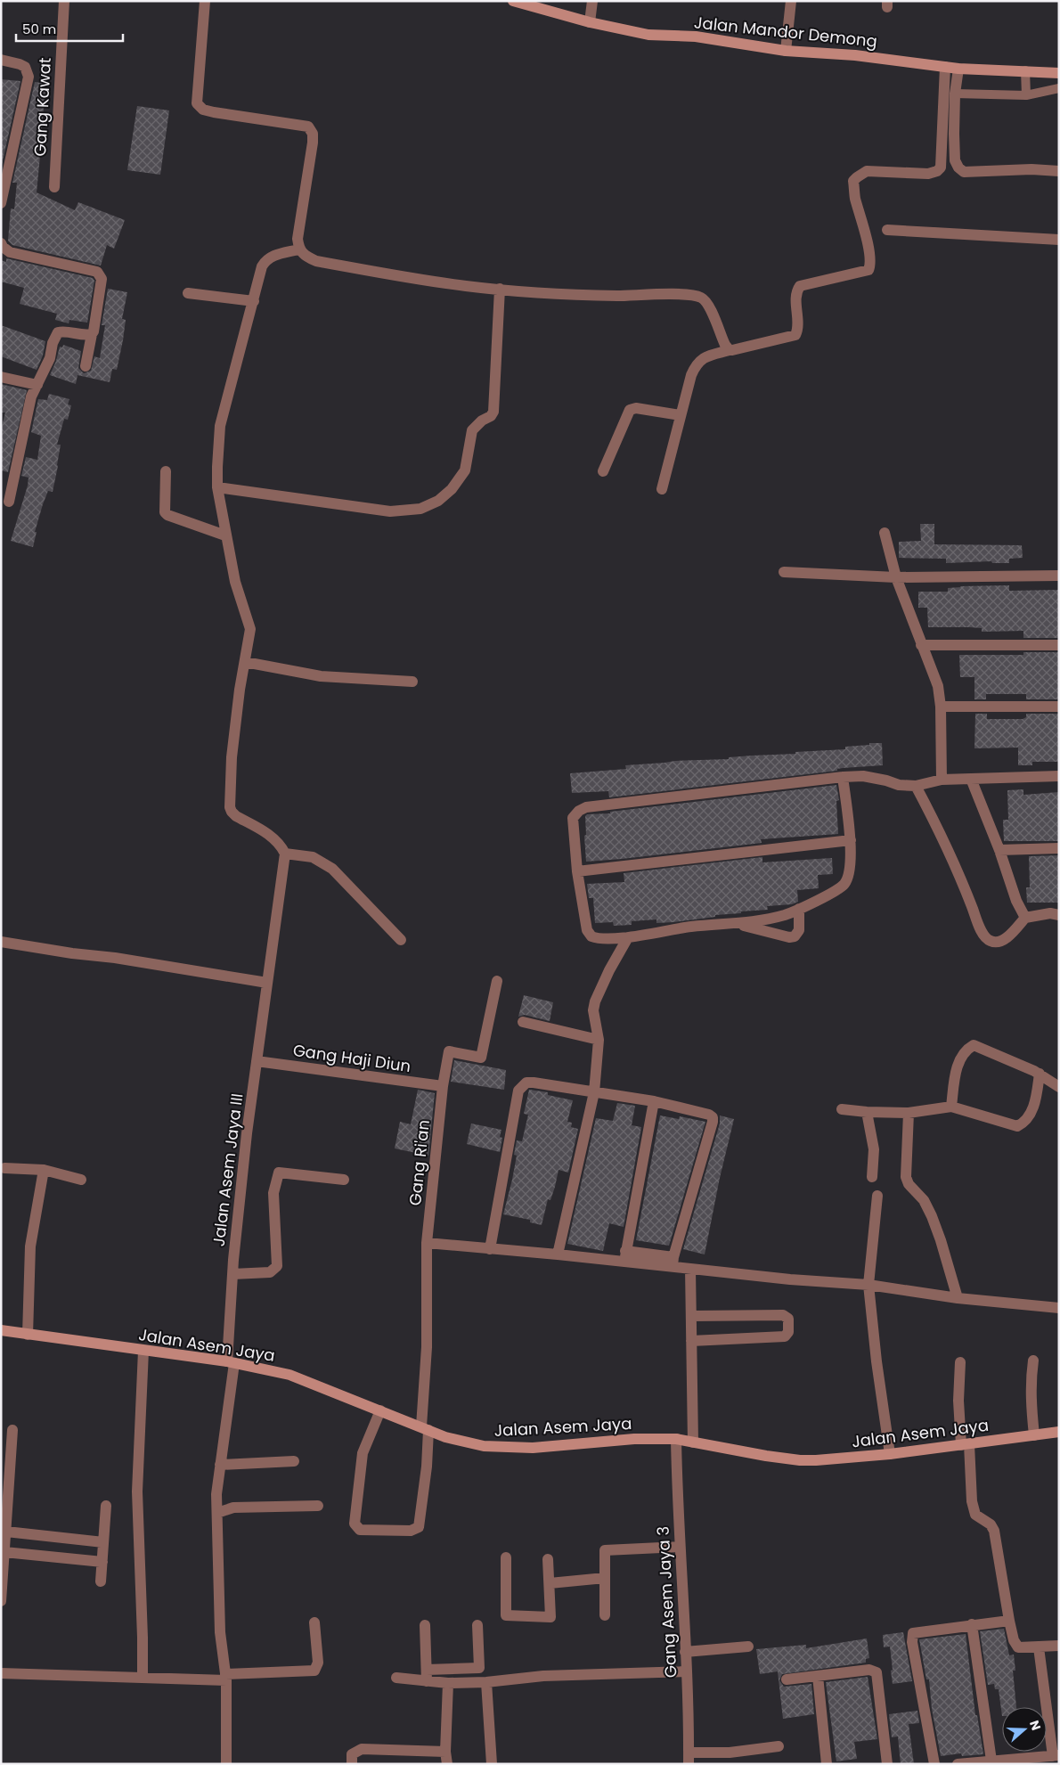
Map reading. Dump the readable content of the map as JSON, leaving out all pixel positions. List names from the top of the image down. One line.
{"streets":{"main road":["Jalan Mandor Demong","Jalan Asem Jaya"],"street":["Gang Kawat","Gang Haji Diun","Gang Ri'an","Jalan Asem Jaya III","Gang Asem Jaya 3"]},"crossings":[["Gang Haji Diun","Gang Ri'an"],["Gang Haji Diun","Jalan Asem Jaya III"],["Gang Ri'an","Jalan Asem Jaya"],["Jalan Asem Jaya III","Jalan Asem Jaya"],["Jalan Asem Jaya","Gang Asem Jaya 3"]],"scale_bar":"50 m","north":"right"}
